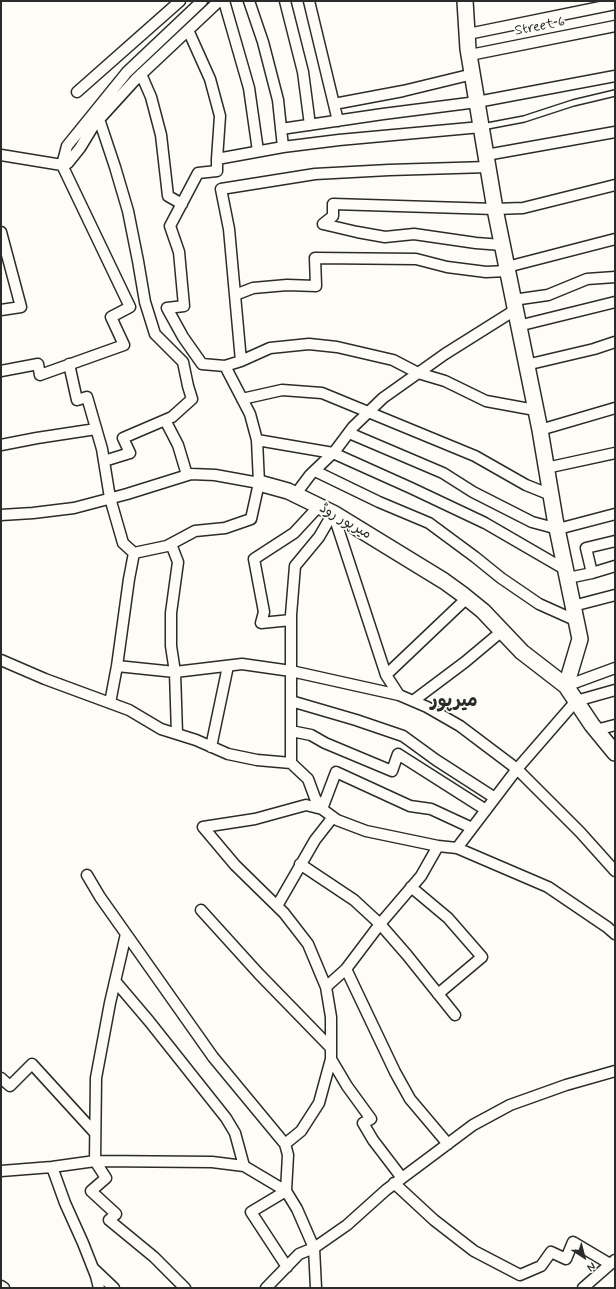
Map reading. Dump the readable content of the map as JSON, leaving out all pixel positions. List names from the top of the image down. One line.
{"streets":{"street":["Street 6","میرپور روڈ"]},"districts":["میرپور"],"north":"bottom right"}
